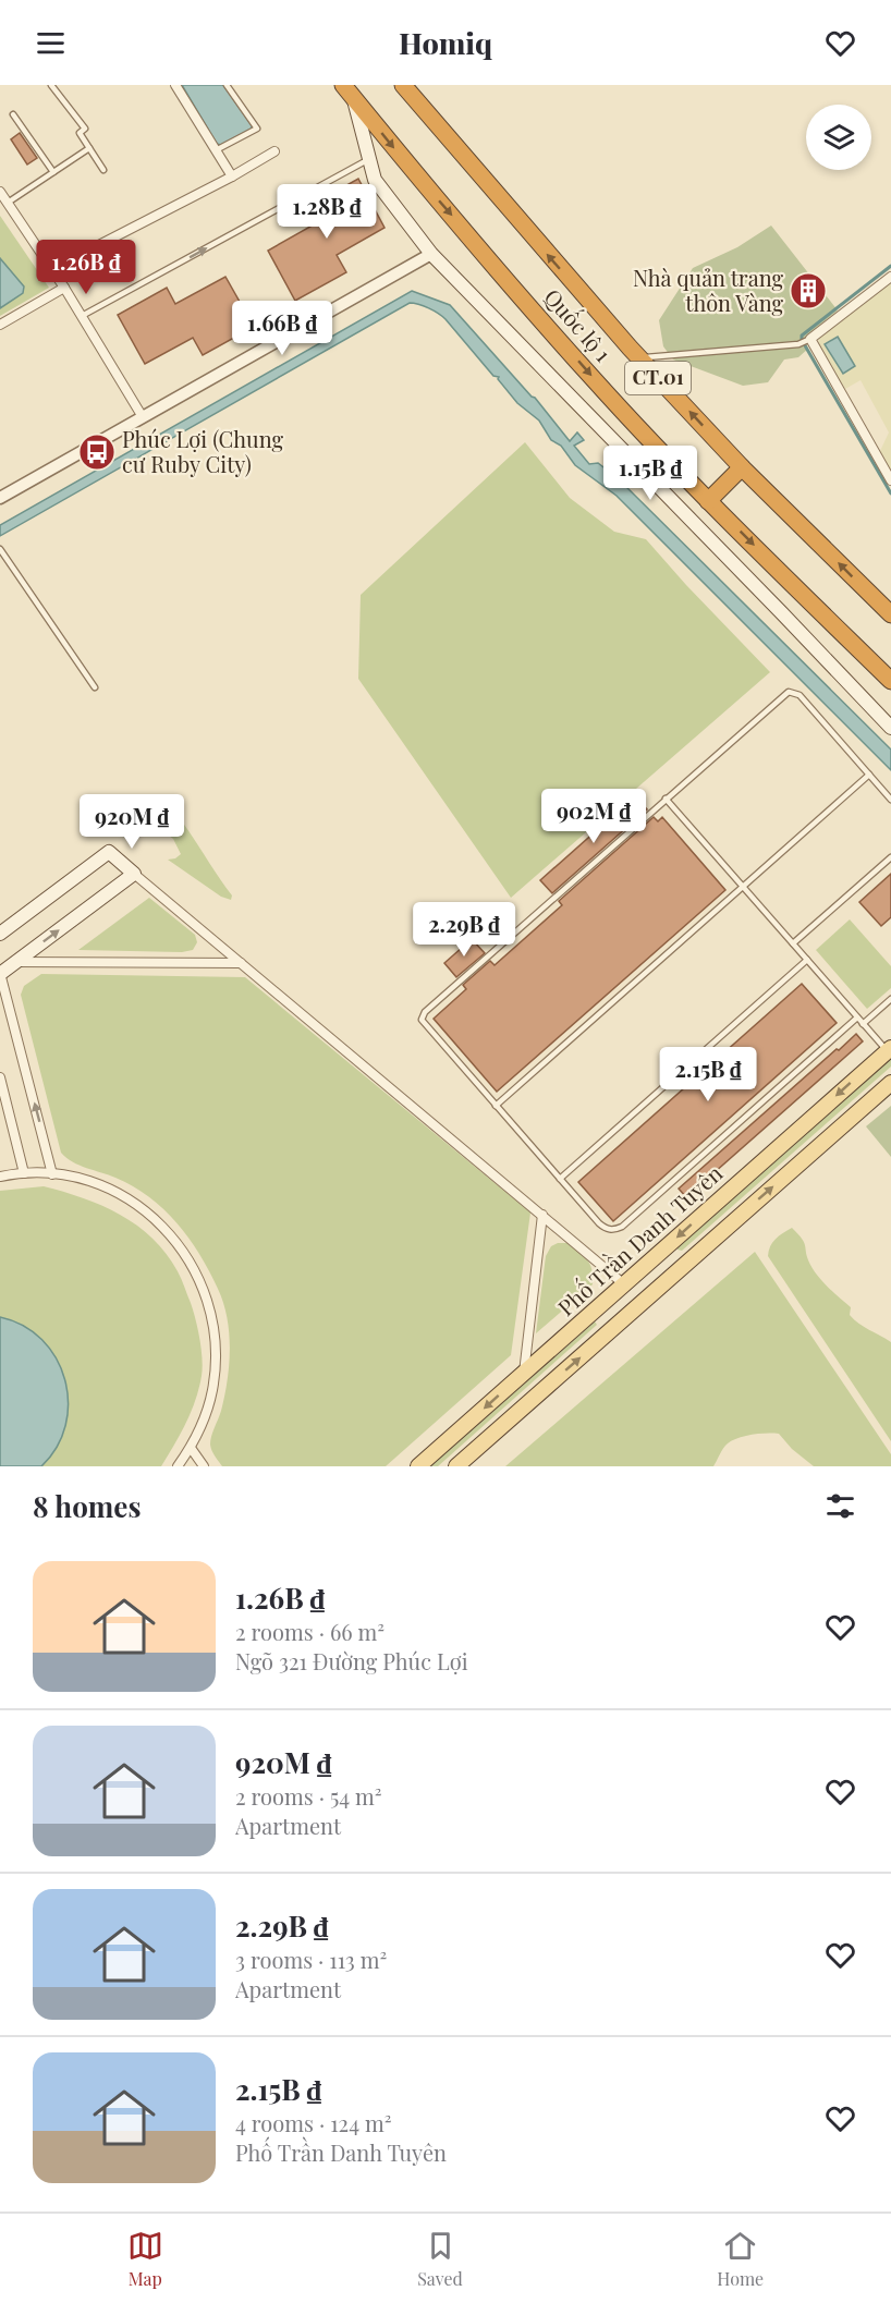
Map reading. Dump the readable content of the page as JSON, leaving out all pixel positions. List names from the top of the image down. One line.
{"streets":{"highway":["Quốc lộ 1","CT.01"],"main road":["Phố Trần Danh Tuyên"]},"places":{"building":["Nhà quản trang thôn Vàng"],"bus stop":["Phúc Lợi (Chung cư Ruby City)"]},"page":{"header":"Homiq","price":["1.28B ₫","1.26B ₫","1.66B ₫","1.15B ₫","902M ₫","920M ₫","2.29B ₫","2.15B ₫"],"heading":"8 homes","list":[{"name":"1.26B ₫","note":"2 rooms · 66 m² · Ngõ 321 Đường Phúc Lợi"},{"name":"920M ₫","note":"2 rooms · 54 m² · Apartment"},{"name":"2.29B ₫","note":"3 rooms · 113 m² · Apartment"},{"name":"2.15B ₫","note":"4 rooms · 124 m² · Phố Trần Danh Tuyên"}],"tabs":["Map","Saved","Home"]}}
